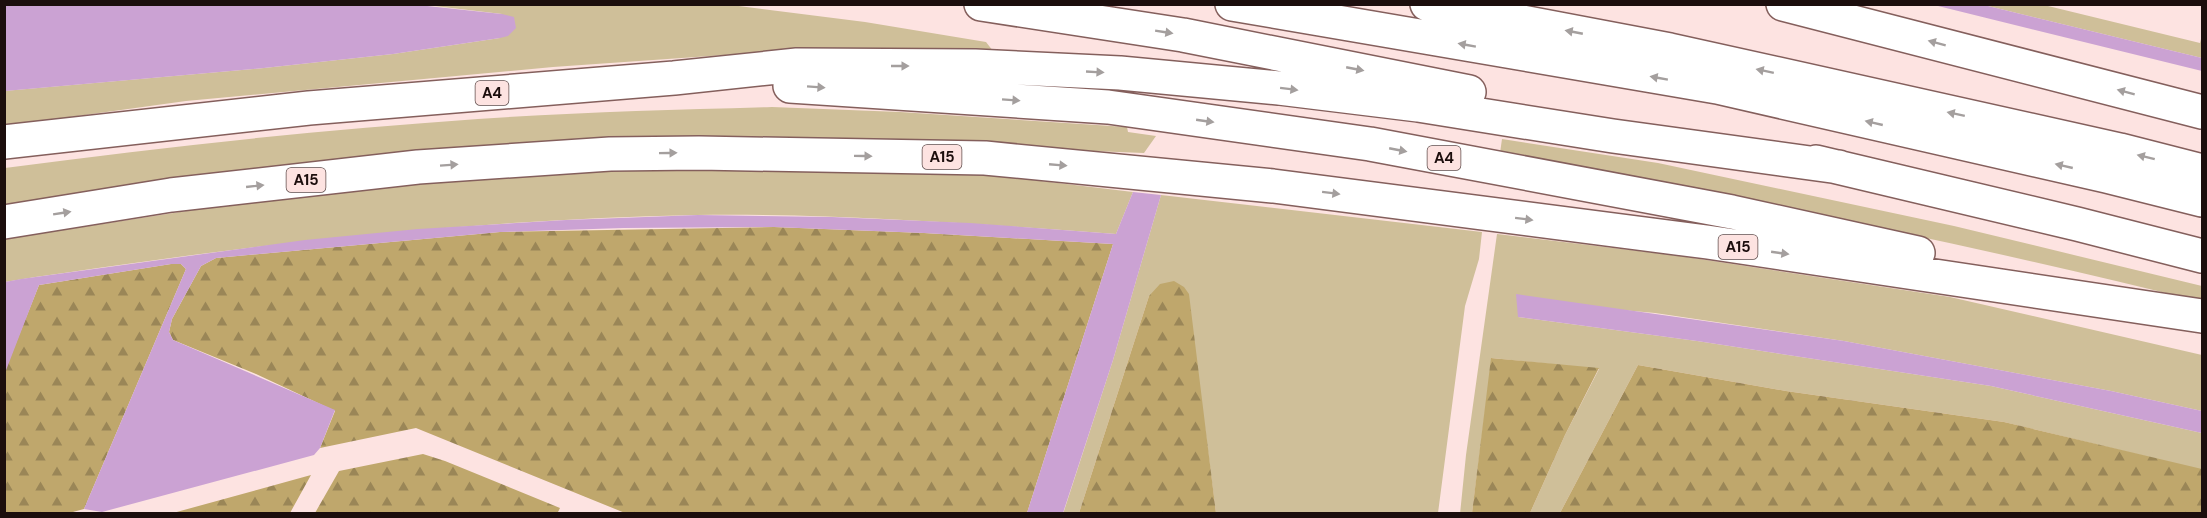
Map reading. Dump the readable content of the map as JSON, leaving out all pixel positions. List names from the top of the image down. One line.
{"streets":{"highway":["A4","A15"]},"crossings":[["A4","A15"]]}
